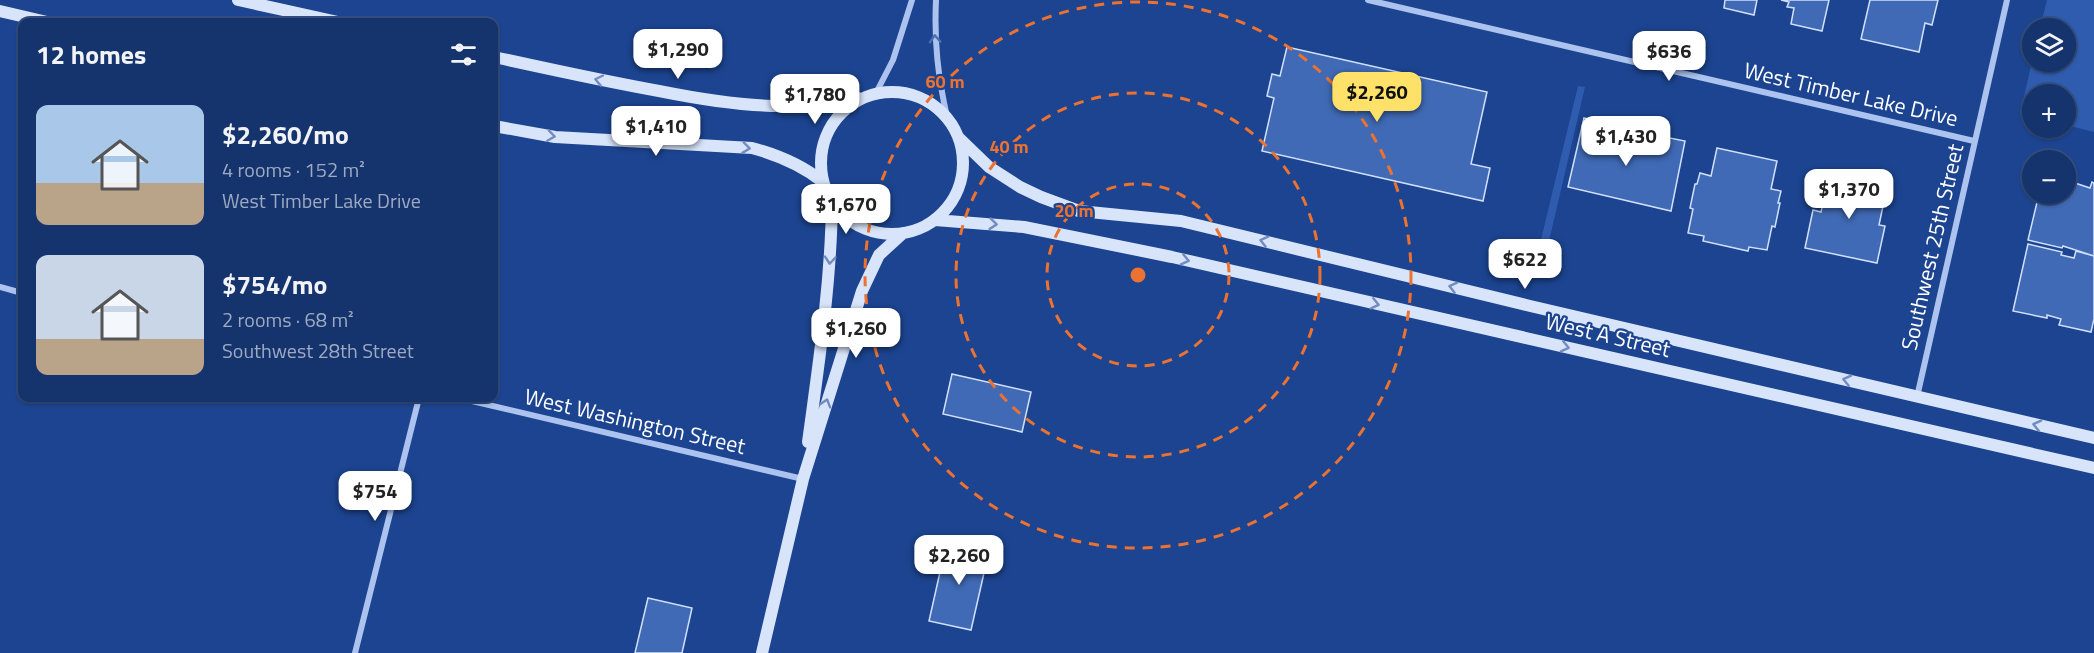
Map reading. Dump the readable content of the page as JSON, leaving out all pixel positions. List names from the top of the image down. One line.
{"streets":{"main road":["West A Street"],"street":["West Timber Lake Drive","Southwest 25th Street","West Washington Street"]},"crossings":[["West Timber Lake Drive","Southwest 25th Street"],["Southwest 25th Street","West A Street"]],"page":{"map_buttons":["+","−"],"heading":"12 homes","price":["$1,290","$636","$2,260","$1,780","$1,410","$1,430","$1,370","$1,670","$622","$1,260","$754","$2,260"],"list":[{"name":"$2,260/mo","note":"4 rooms · 152 m² · West Timber Lake Drive"},{"name":"$754/mo","note":"2 rooms · 68 m² · Southwest 28th Street"}]},"rings":["60 m","40 m","20 m"]}
